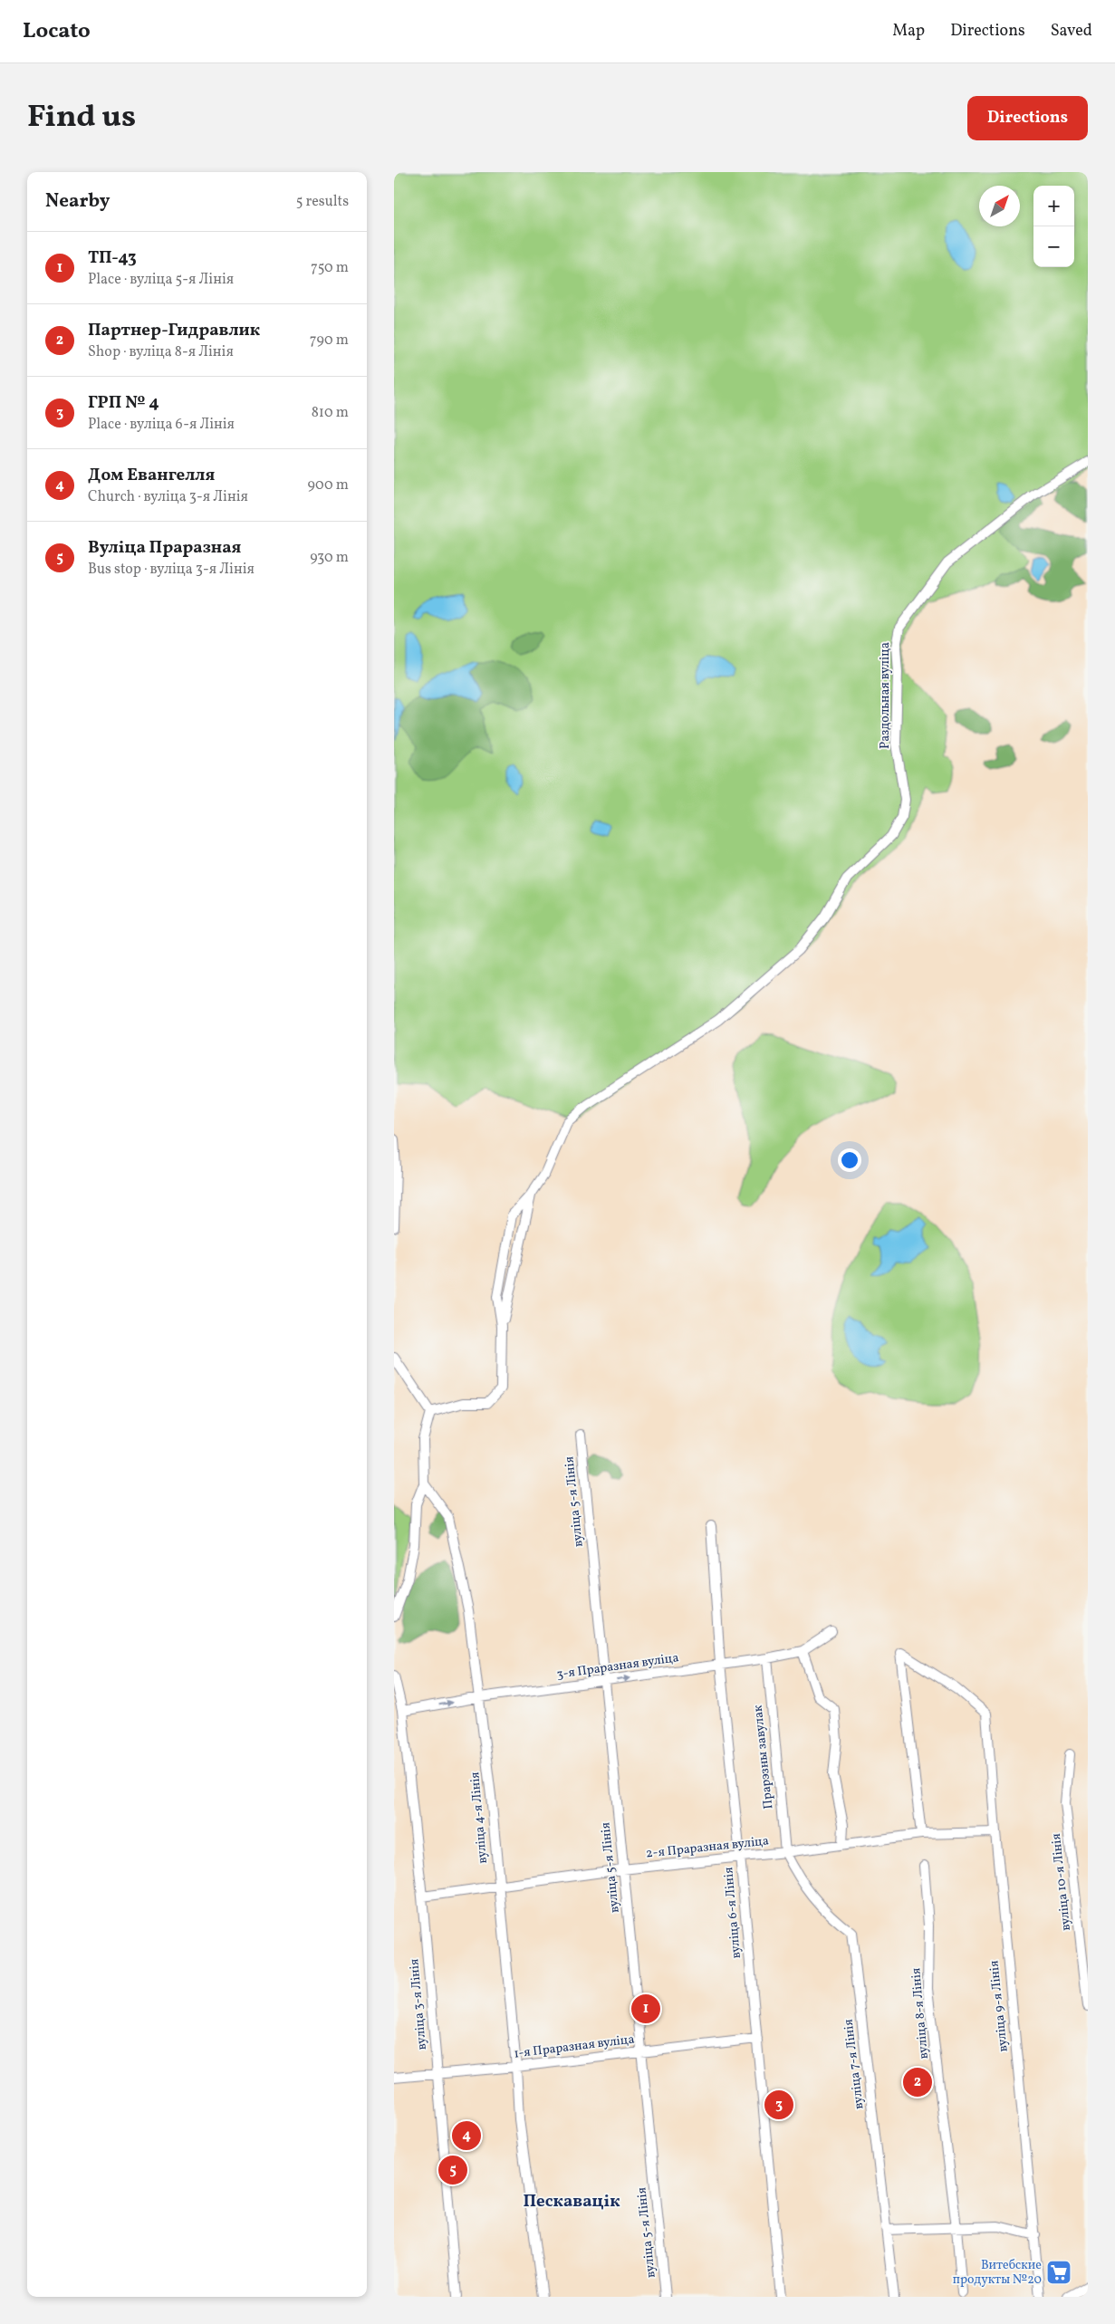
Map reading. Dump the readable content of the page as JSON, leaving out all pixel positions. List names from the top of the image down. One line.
{"streets":{"street":["Раздольная вуліца","вуліца 5-я Лінія","3-я Праразная вуліца","Прарэзны завулак","вуліца 4-я Лінія","2-я Праразная вуліца","вуліца 10-я Лінія","вуліца 6-я Лінія","вуліца 3-я Лінія","вуліца 9-я Лінія","вуліца 8-я Лінія","1-я Праразная вуліца","вуліца 7-я Лінія"]},"crossings":[["вуліца 5-я Лінія","3-я Праразная вуліца"],["вуліца 5-я Лінія","2-я Праразная вуліца"],["вуліца 5-я Лінія","1-я Праразная вуліца"],["3-я Праразная вуліца","Прарэзны завулак"],["3-я Праразная вуліца","вуліца 4-я Лінія"],["3-я Праразная вуліца","вуліца 6-я Лінія"],["3-я Праразная вуліца","вуліца 3-я Лінія"],["Прарэзны завулак","2-я Праразная вуліца"],["Прарэзны завулак","вуліца 7-я Лінія"],["вуліца 4-я Лінія","2-я Праразная вуліца"],["вуліца 4-я Лінія","1-я Праразная вуліца"],["2-я Праразная вуліца","вуліца 6-я Лінія"],["2-я Праразная вуліца","вуліца 3-я Лінія"],["2-я Праразная вуліца","вуліца 9-я Лінія"],["2-я Праразная вуліца","вуліца 7-я Лінія"],["вуліца 6-я Лінія","1-я Праразная вуліца"],["вуліца 3-я Лінія","1-я Праразная вуліца"]],"one_way":["3-я Праразная вуліца"],"districts":["Пескавацік"],"places":{"supermarket":["Витебские продукты №20"]},"north":"top right","page":{"header":"Locato","nav":["Map","Directions","Saved"],"title":"Find us","buttons":"Directions","heading":["Nearby","5 results"],"map_buttons":["+","−"],"list":[{"mark":"1","name":"ТП-43","note":"Place · вуліца 5-я Лінія","value":"750 m"},{"mark":"2","name":"Партнер-Гидравлик","note":"Shop · вуліца 8-я Лінія","value":"790 m"},{"mark":"3","name":"ГРП № 4","note":"Place · вуліца 6-я Лінія","value":"810 m"},{"mark":"4","name":"Дом Евангелля","note":"Church · вуліца 3-я Лінія","value":"900 m"},{"mark":"5","name":"Вуліца Праразная","note":"Bus stop · вуліца 3-я Лінія","value":"930 m"}],"pins":["1","2","3","4","5"]}}
